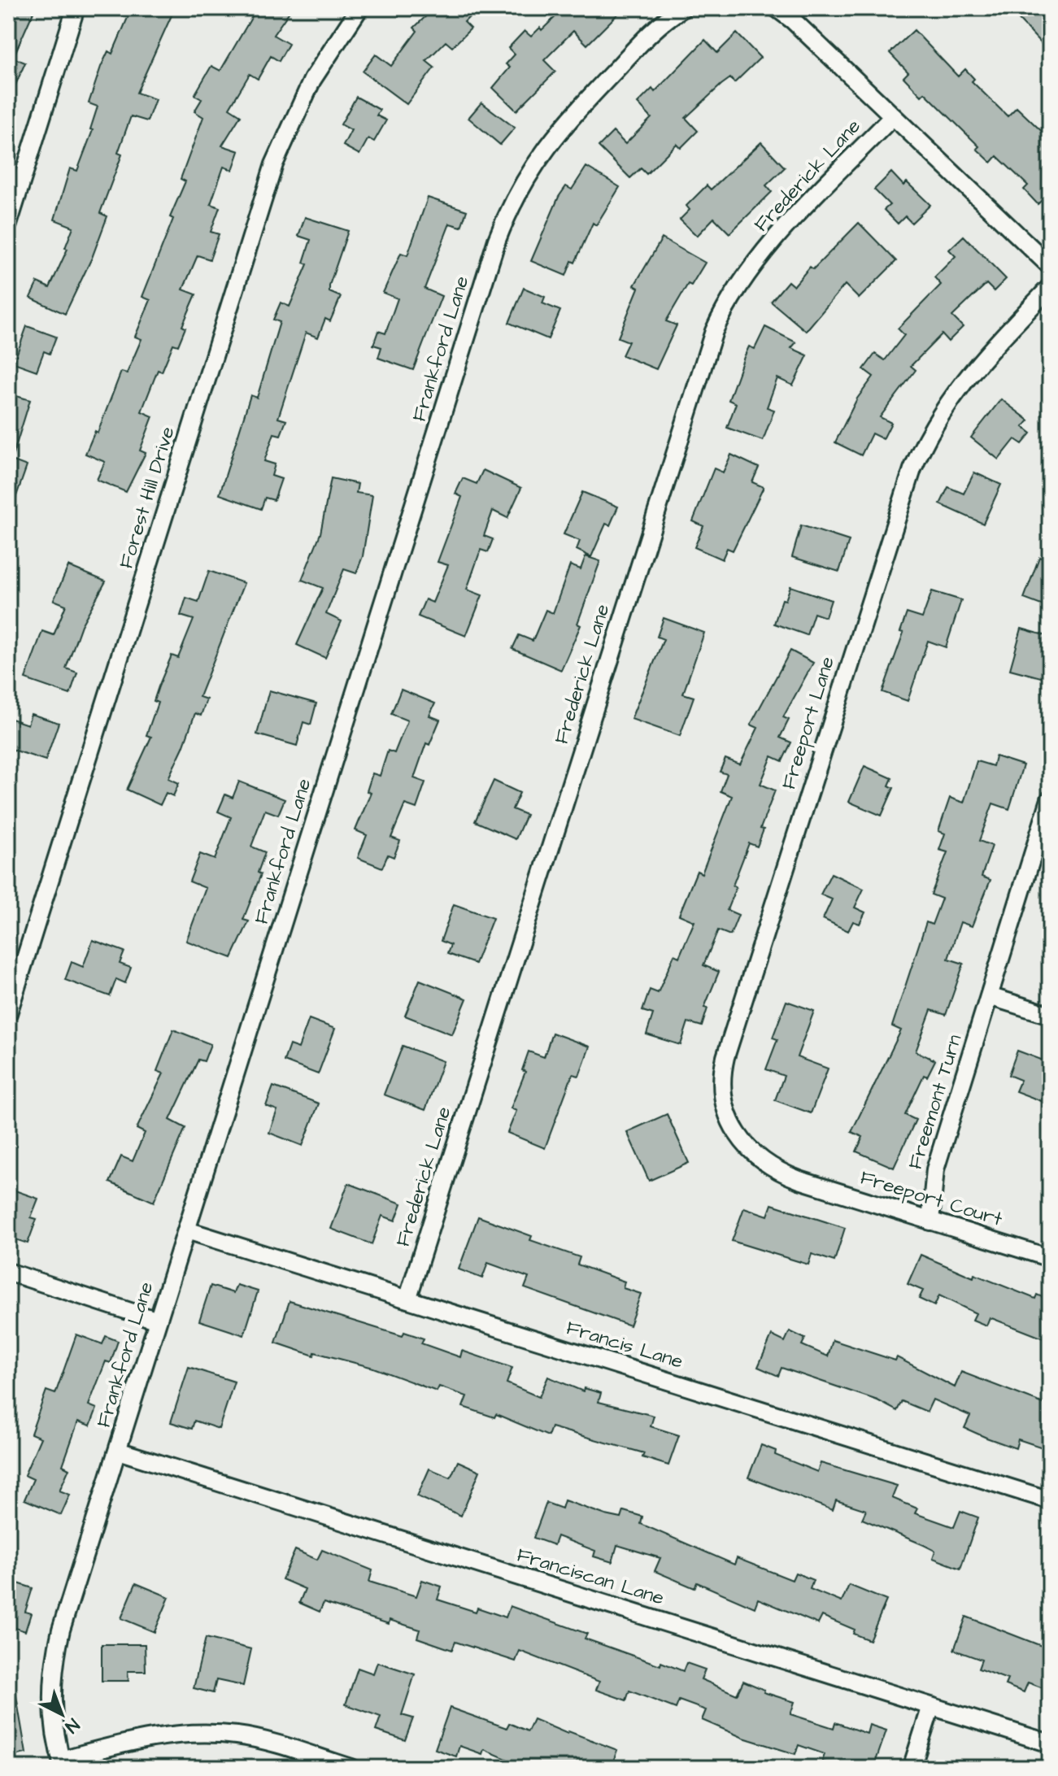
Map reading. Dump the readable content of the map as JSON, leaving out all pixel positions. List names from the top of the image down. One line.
{"streets":{"street":["Frederick Lane","Frankford Lane","Forest Hill Drive","Freeport Lane","Freemont Turn","Freeport Court","Francis Lane","Franciscan Lane"]},"crossings":[["Frederick Lane","Francis Lane"],["Frankford Lane","Francis Lane"],["Frankford Lane","Franciscan Lane"],["Freeport Lane","Freeport Court"],["Freemont Turn","Freeport Court"]],"north":"bottom right"}
